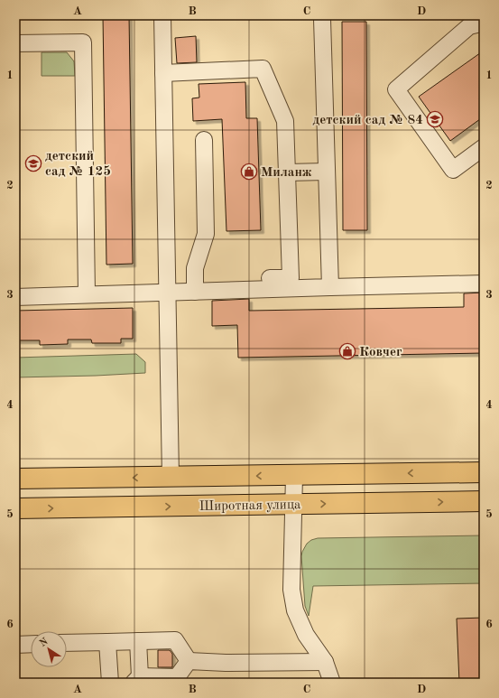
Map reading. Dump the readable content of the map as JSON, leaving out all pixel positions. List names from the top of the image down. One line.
{"streets":{"main road":["Широтная улица"]},"places":{"school or university":["детский сад № 84","детский сад № 125"],"shop":["Миланж","Ковчег"]},"north":"top left","grid":{"columns":["A","B","C","D"],"rows":["1","2","3","4","5","6"]}}
